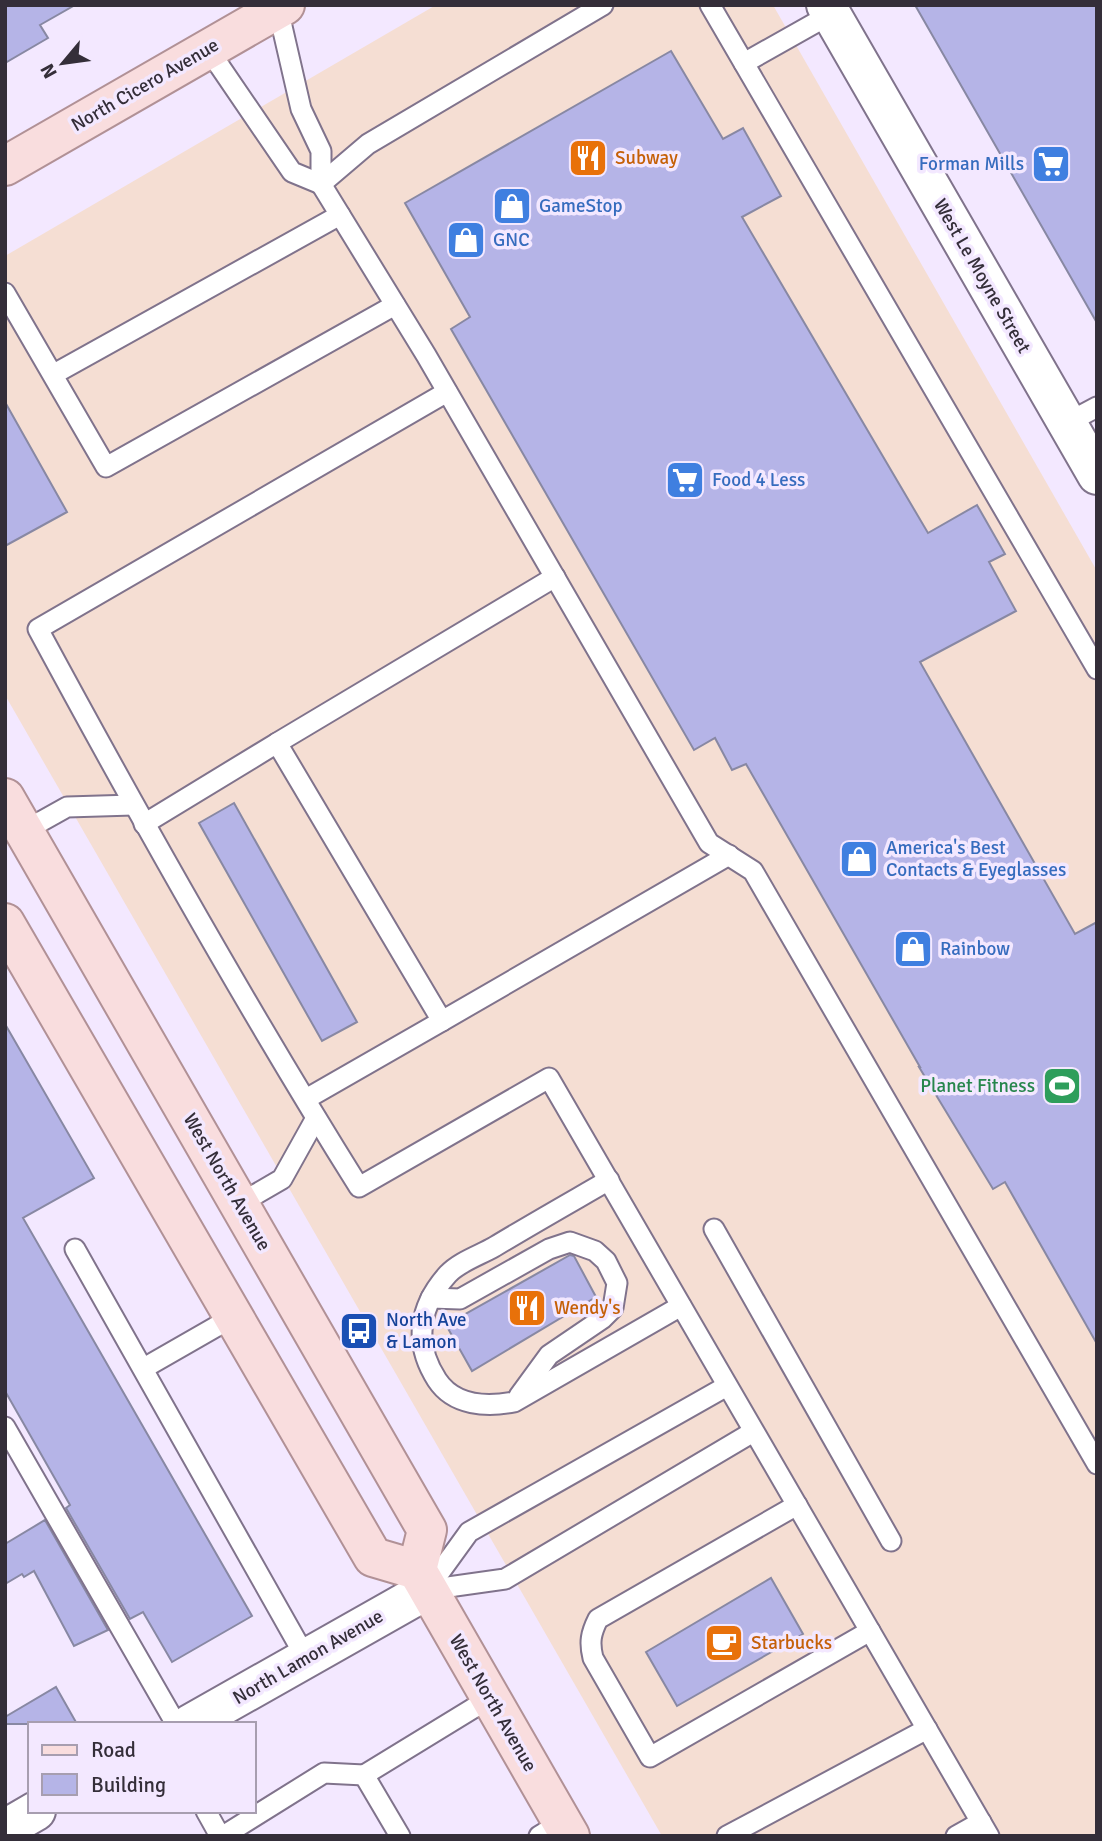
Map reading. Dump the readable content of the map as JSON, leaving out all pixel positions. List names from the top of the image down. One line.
{"streets":{"main road":["North Cicero Avenue","West North Avenue"],"street":["West Le Moyne Street","North Lamon Avenue"]},"crossings":[["West North Avenue","North Lamon Avenue"]],"places":{"restaurant":["Subway","Wendy's"],"supermarket":["Forman Mills","Food 4 Less"],"shop":["GameStop","GNC","America's Best Contacts & Eyeglasses","Rainbow"],"sports":["Planet Fitness"],"bus stop":["North Ave & Lamon"],"cafe":["Starbucks"]},"legend":["Road","Building"],"north":"bottom left"}
